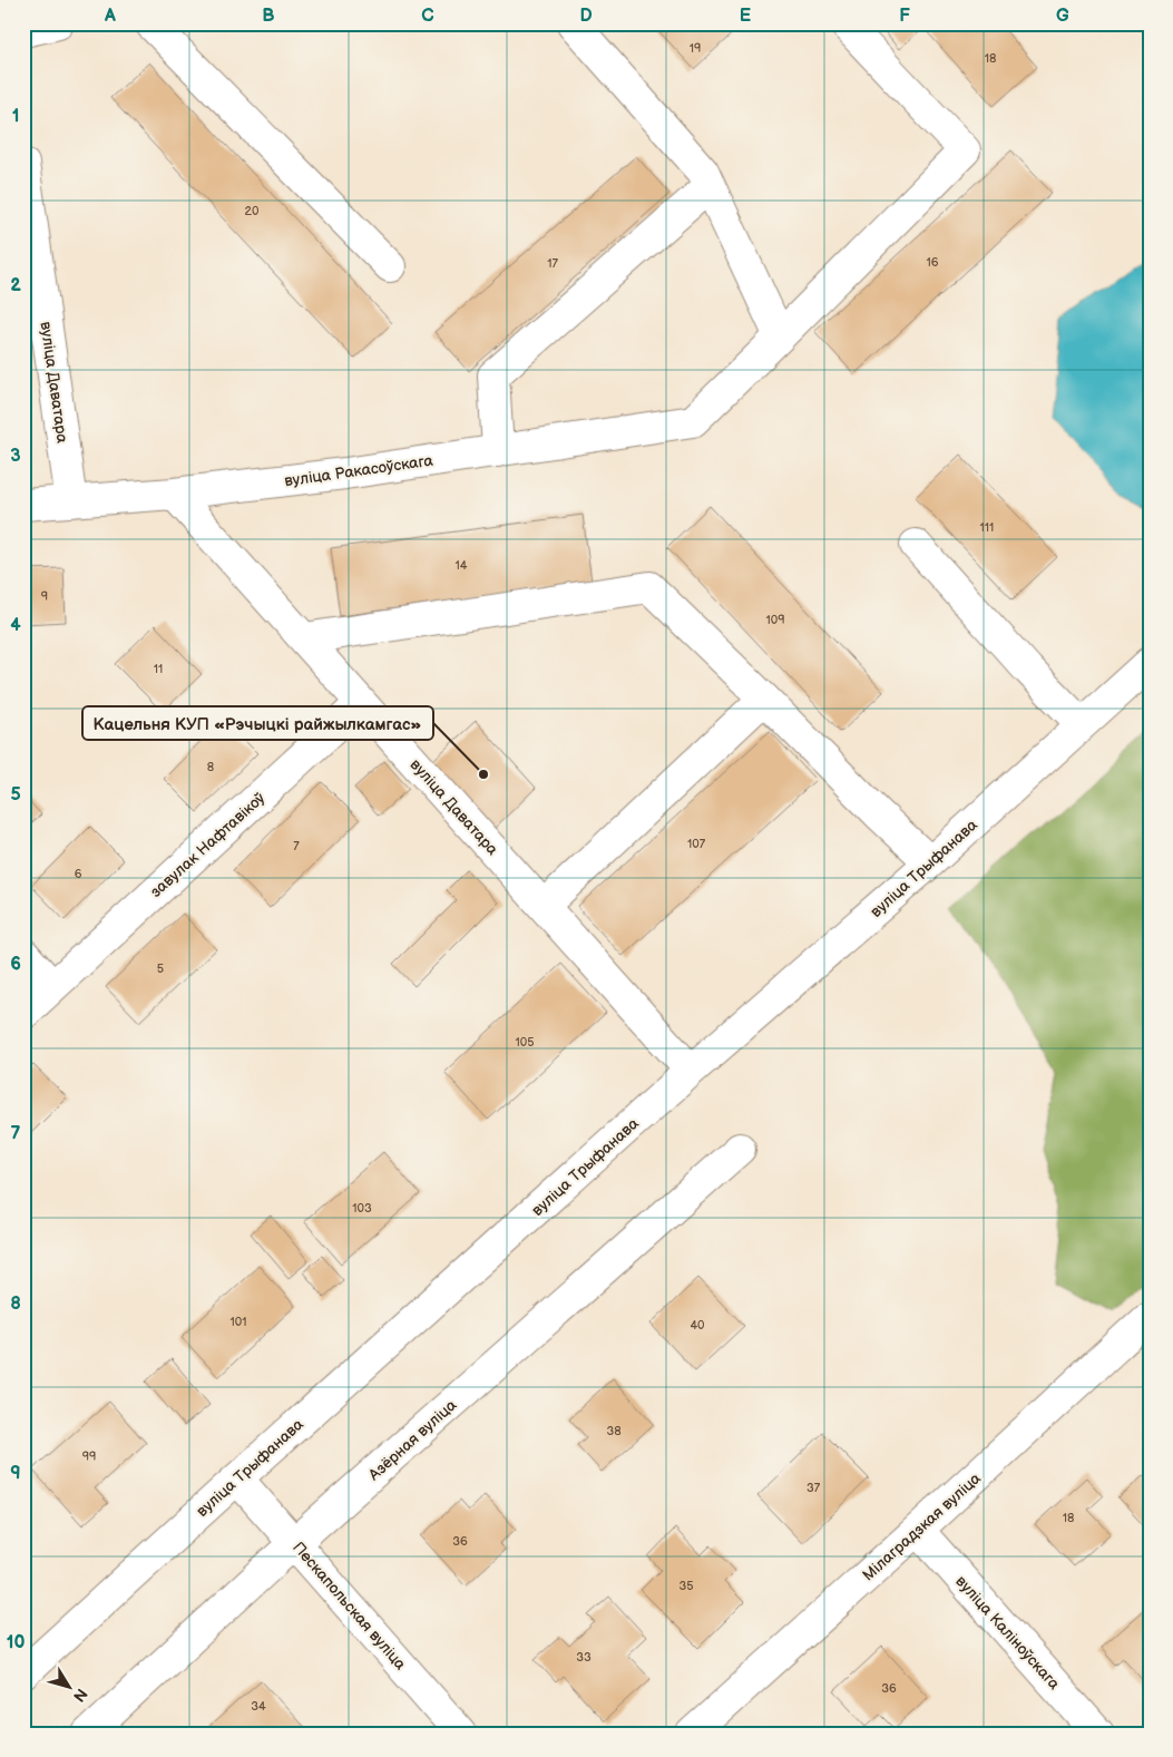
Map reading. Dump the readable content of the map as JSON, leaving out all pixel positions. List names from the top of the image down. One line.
{"streets":{"street":["вуліца Даватара","вуліца Ракасоўскага","завулак Нафтавікоў","вуліца Трыфанава","Азёрная вуліца","Мілаградзкая вуліца","Пескапольская вуліца","вуліца Каліноўскага"]},"crossings":[["вуліца Даватара","вуліца Ракасоўскага"],["вуліца Даватара","завулак Нафтавікоў"],["вуліца Даватара","вуліца Трыфанава"],["вуліца Трыфанава","Пескапольская вуліца"],["Азёрная вуліца","Пескапольская вуліца"],["Мілаградзкая вуліца","вуліца Каліноўскага"]],"places":["Кацельня КУП «Рэчыцкі райжылкамгас»"],"house_numbers":["19","18","20","16","17","111","14","9","109","11","8","107","7","6","5","105","103","101","40","38","99","37","18","36","35","33","36","34"],"north":"bottom right","grid":{"columns":["A","B","C","D","E","F","G"],"rows":["1","2","3","4","5","6","7","8","9","10"]}}
